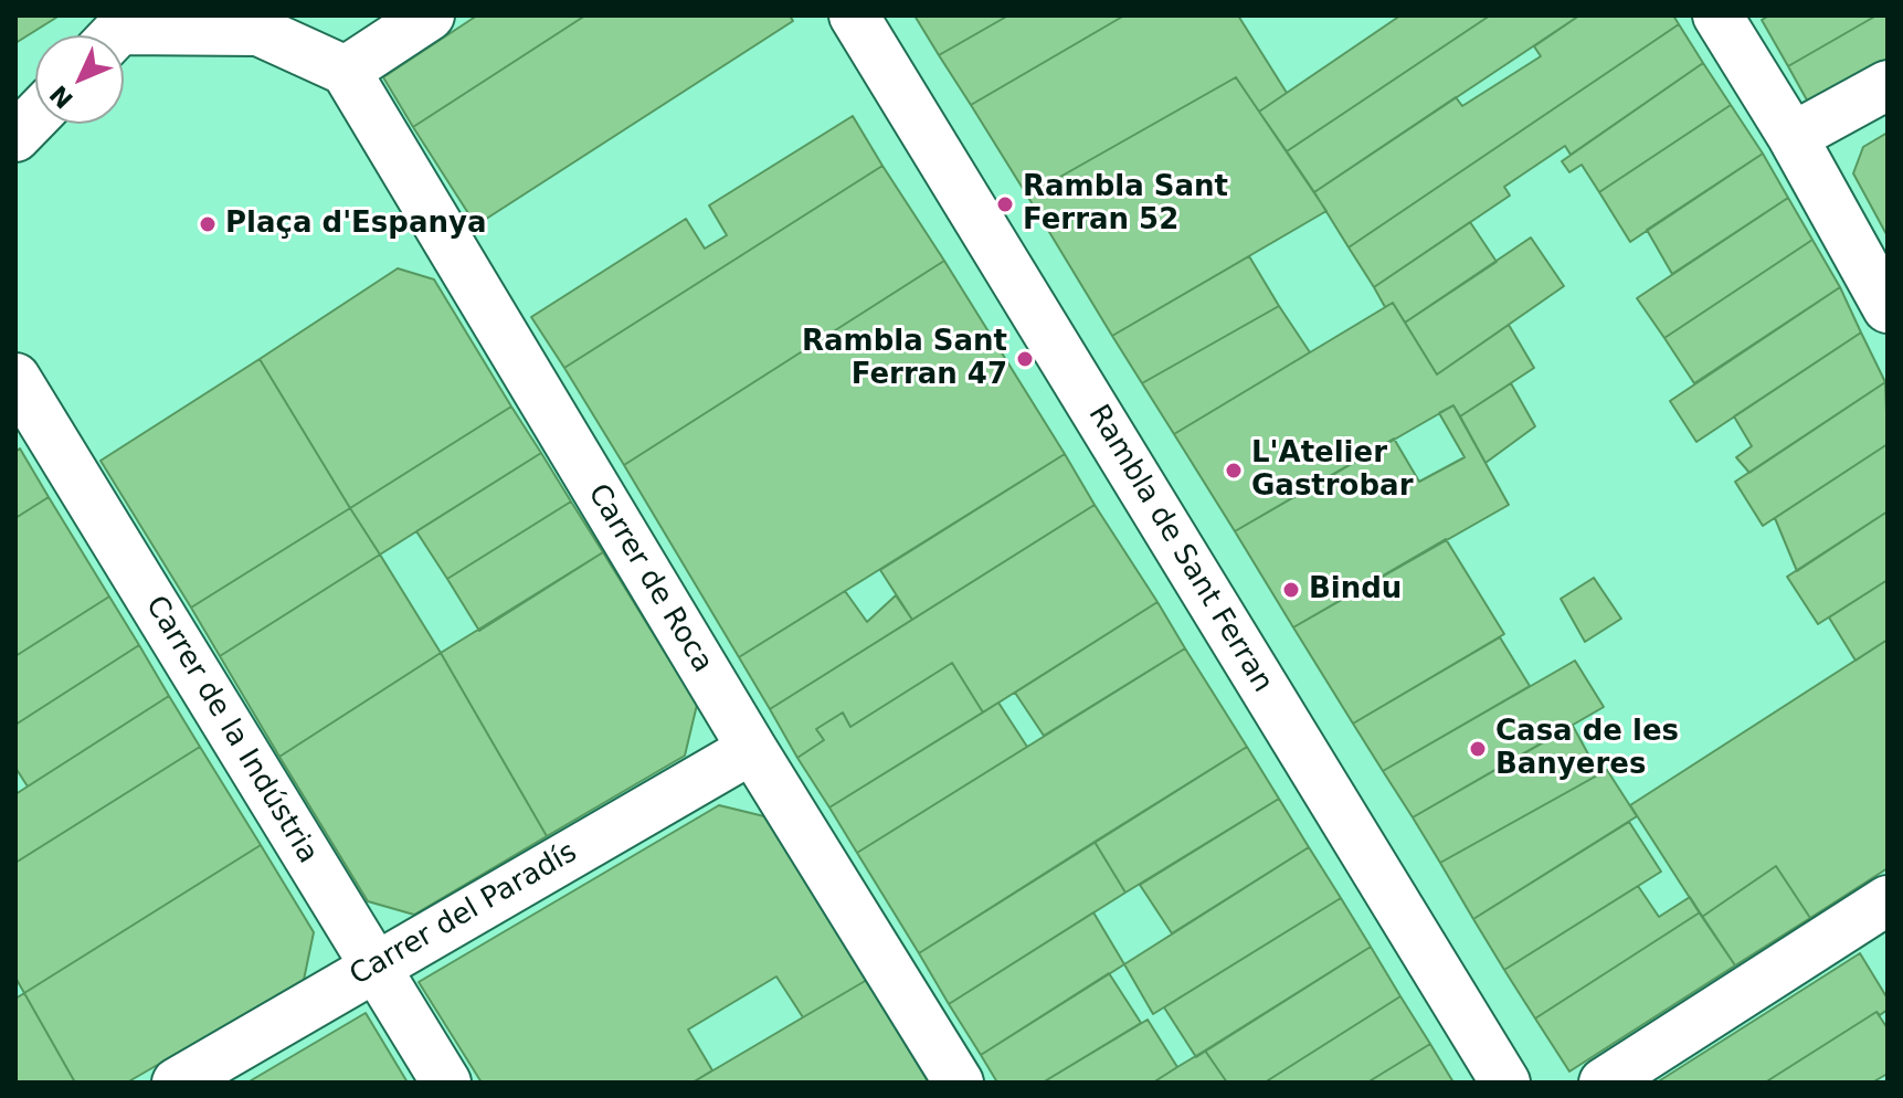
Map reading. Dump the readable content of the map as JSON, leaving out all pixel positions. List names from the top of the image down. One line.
{"streets":{"street":["Rambla de Sant Ferran","Carrer de Roca","Carrer de la Indústria","Carrer del Paradís"]},"crossings":[["Carrer de Roca","Carrer del Paradís"],["Carrer de la Indústria","Carrer del Paradís"]],"places":["Rambla Sant Ferran 52","Plaça d'Espanya","Rambla Sant Ferran 47","L'Atelier Gastrobar","Bindu","Casa de les Banyeres"],"north":"bottom left"}
